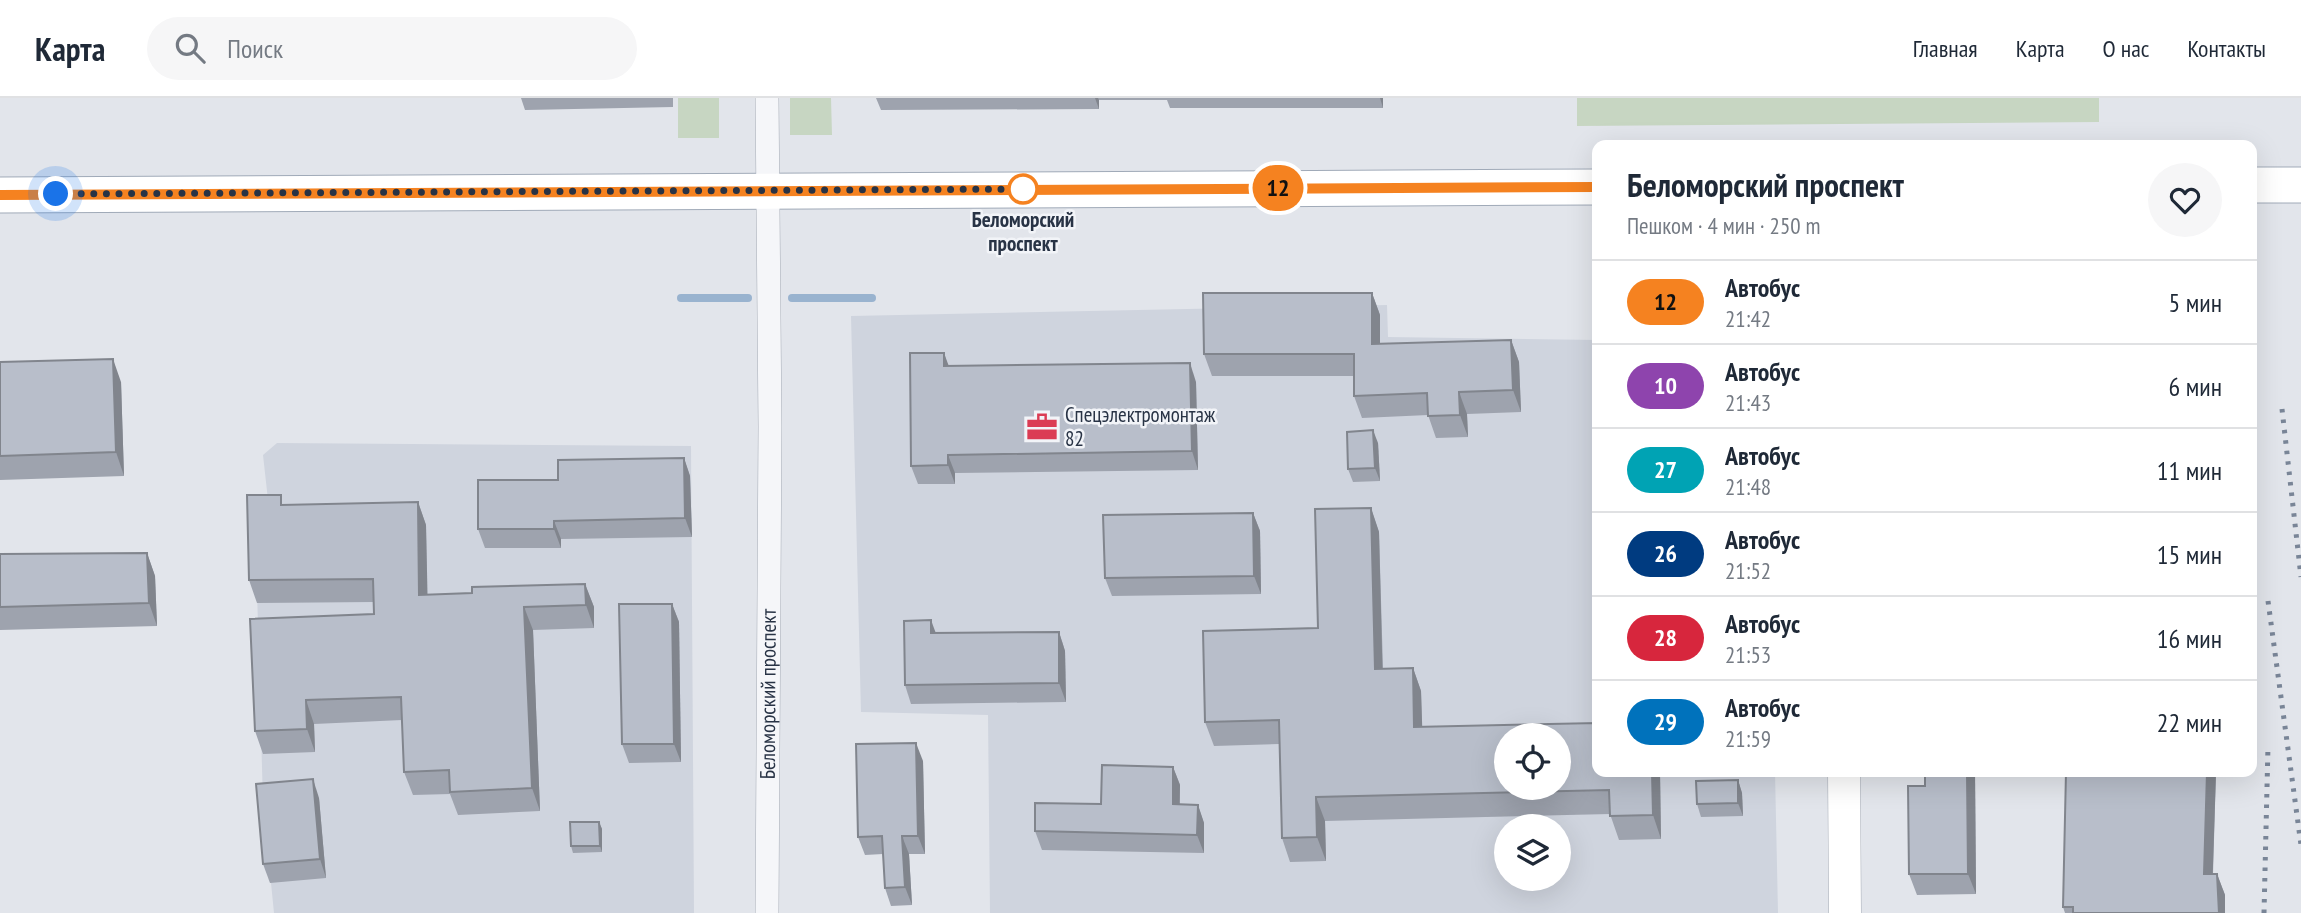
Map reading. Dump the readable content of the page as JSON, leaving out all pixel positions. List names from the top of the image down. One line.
{"streets":{"street":["Беломорский проспект"]},"places":{"other":["Беломорский проспект"],"office":["Спецэлектромонтаж 82"]},"lines":["bus line 12"],"page":{"header":"Карта","search":"Поиск","nav":["Главная","Карта","О нас","Контакты"],"on_map":"12","heading":["Беломорский проспект","Пешком · 4 мин · 250 m"],"list":[{"mark":"12","name":"Автобус","note":"21:42","value":"5 мин"},{"mark":"10","name":"Автобус","note":"21:43","value":"6 мин"},{"mark":"27","name":"Автобус","note":"21:48","value":"11 мин"},{"mark":"26","name":"Автобус","note":"21:52","value":"15 мин"},{"mark":"28","name":"Автобус","note":"21:53","value":"16 мин"},{"mark":"29","name":"Автобус","note":"21:59","value":"22 мин"}]}}
